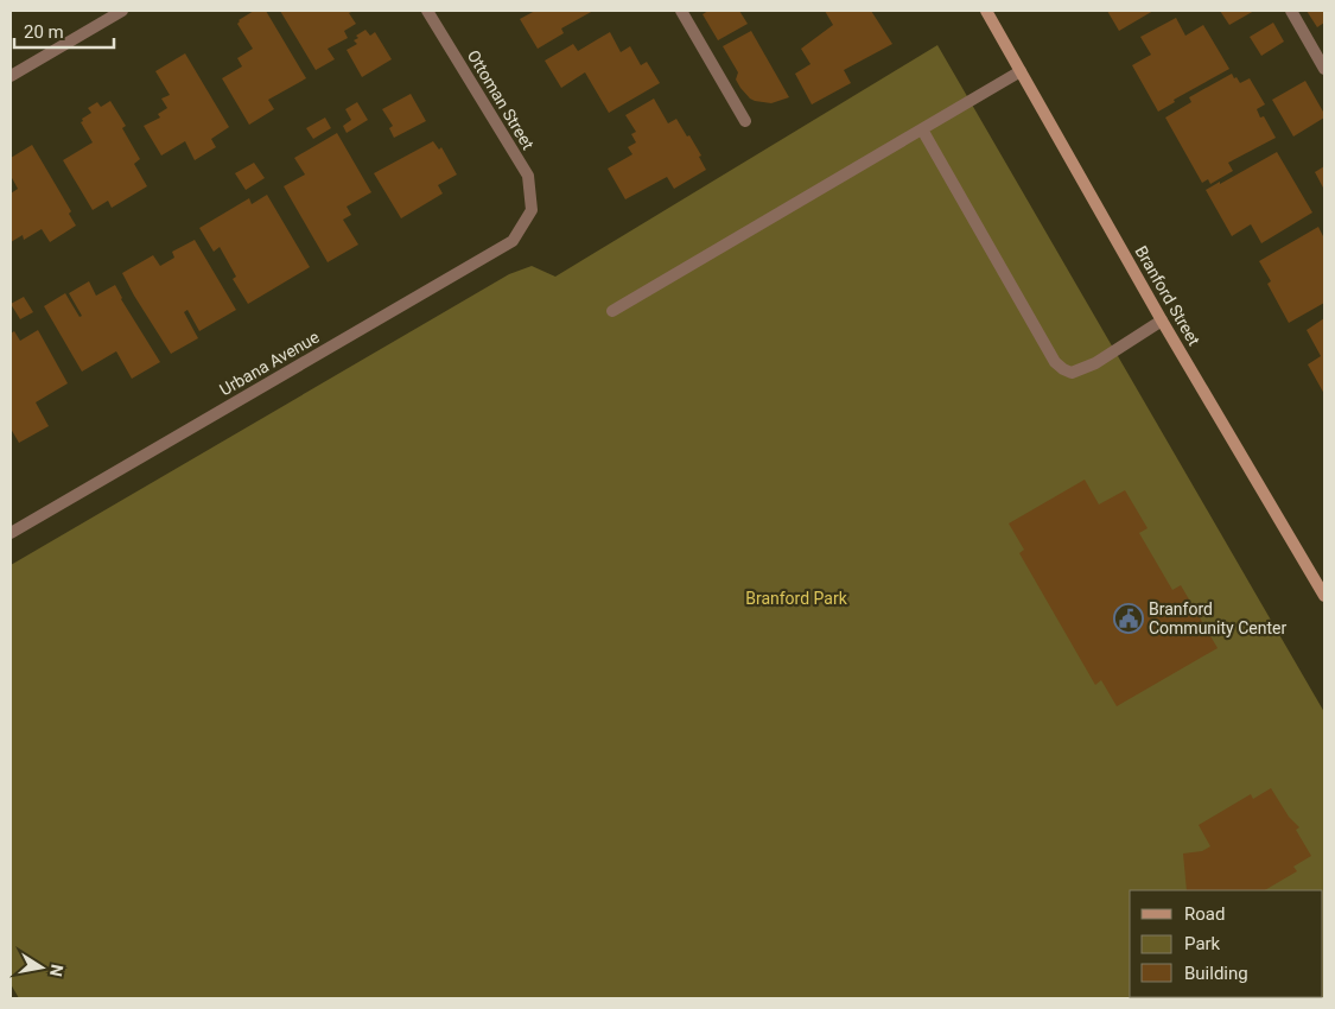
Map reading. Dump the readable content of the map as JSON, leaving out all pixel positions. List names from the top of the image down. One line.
{"streets":{"main road":["Branford Street"],"street":["Ottoman Street","Urbana Avenue"]},"crossings":[["Ottoman Street","Urbana Avenue"]],"parks":["Branford Park"],"places":{"public building":["Branford Community Center"]},"legend":["Road","Park","Building"],"scale_bar":"20 m","north":"right"}
